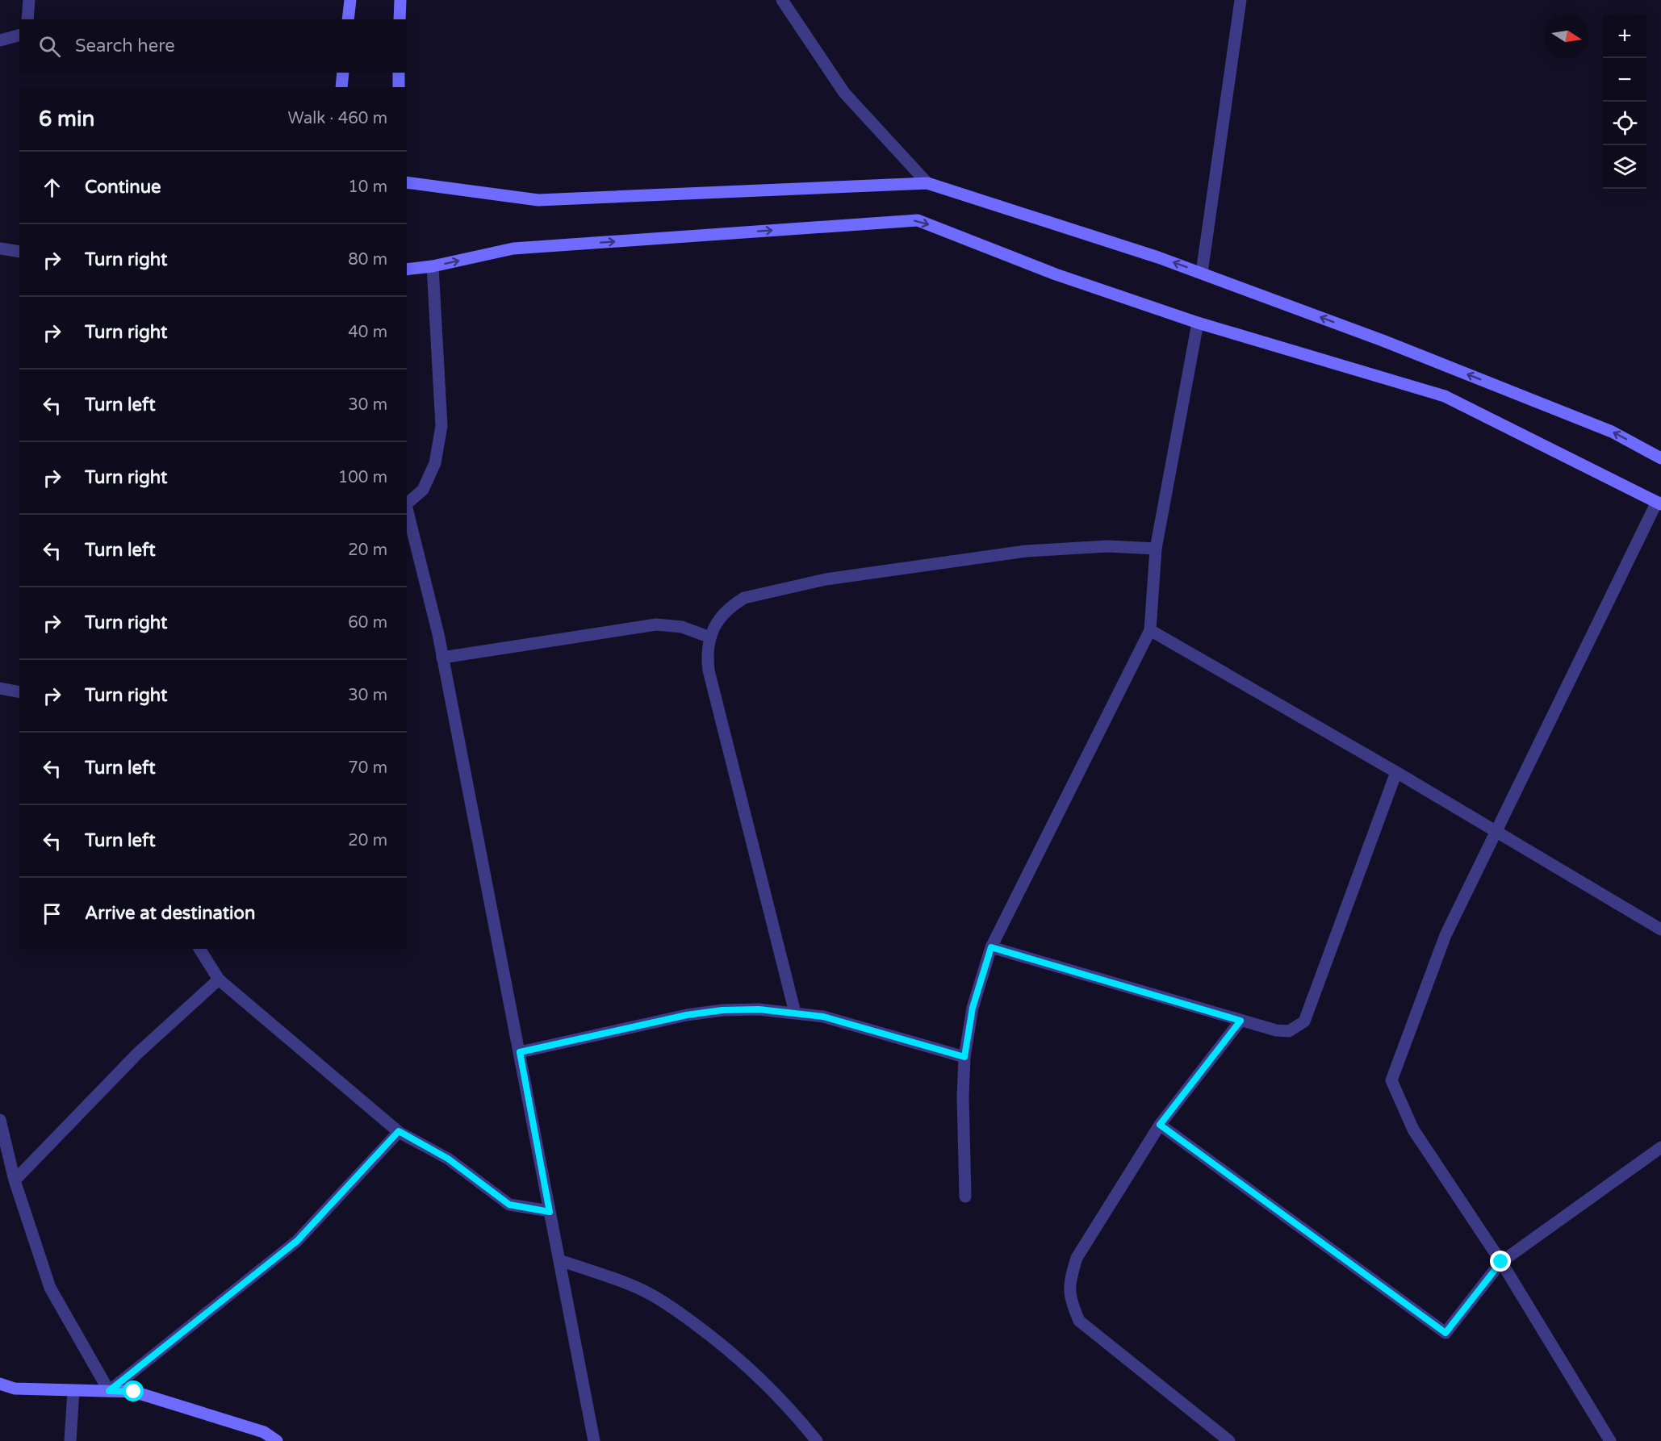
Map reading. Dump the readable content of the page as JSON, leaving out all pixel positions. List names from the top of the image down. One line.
{"north":"right","page":{"map_buttons":["+","−"],"search":"Search here","heading":["6 min","Walk · 460 m"],"list":[["Continue","10 m"],["Turn right","80 m"],["Turn right","40 m"],["Turn left","30 m"],["Turn right","100 m"],["Turn left","20 m"],["Turn right","60 m"],["Turn right","30 m"],["Turn left","70 m"],["Turn left","20 m"],"Arrive at destination"]}}
